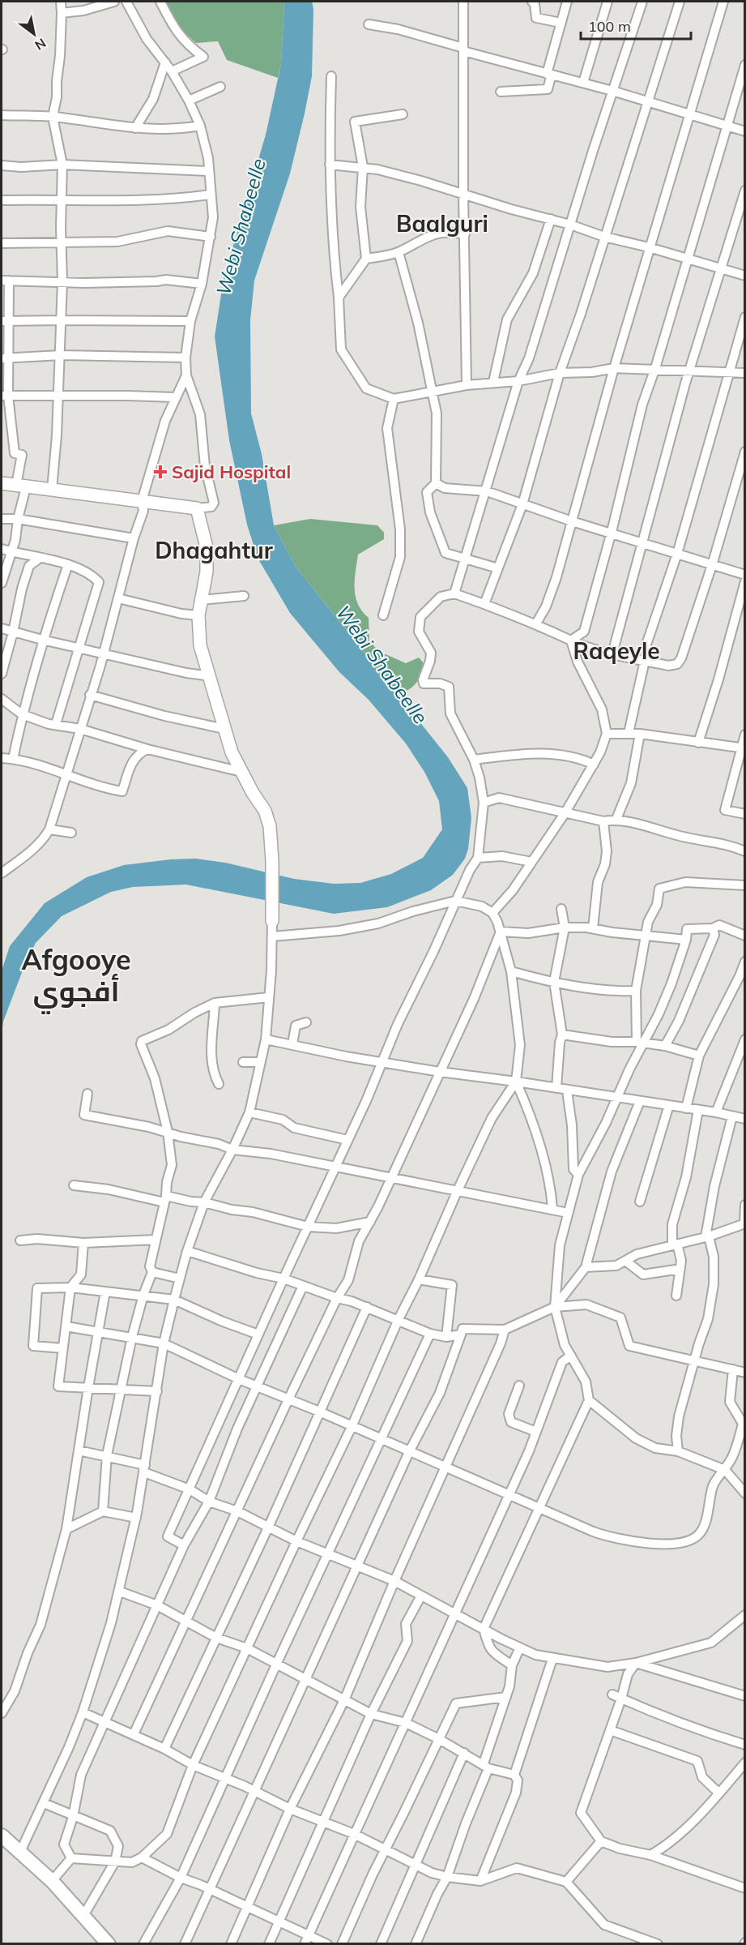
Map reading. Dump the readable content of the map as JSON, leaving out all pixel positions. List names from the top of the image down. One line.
{"districts":["Baalguri","Dhagahtur","Raqeyle","Afgooye أفجوي"],"water":["Webi Shabeelle"],"places":{"health":["Sajid Hospital"]},"scale_bar":"100 m","north":"bottom right"}
